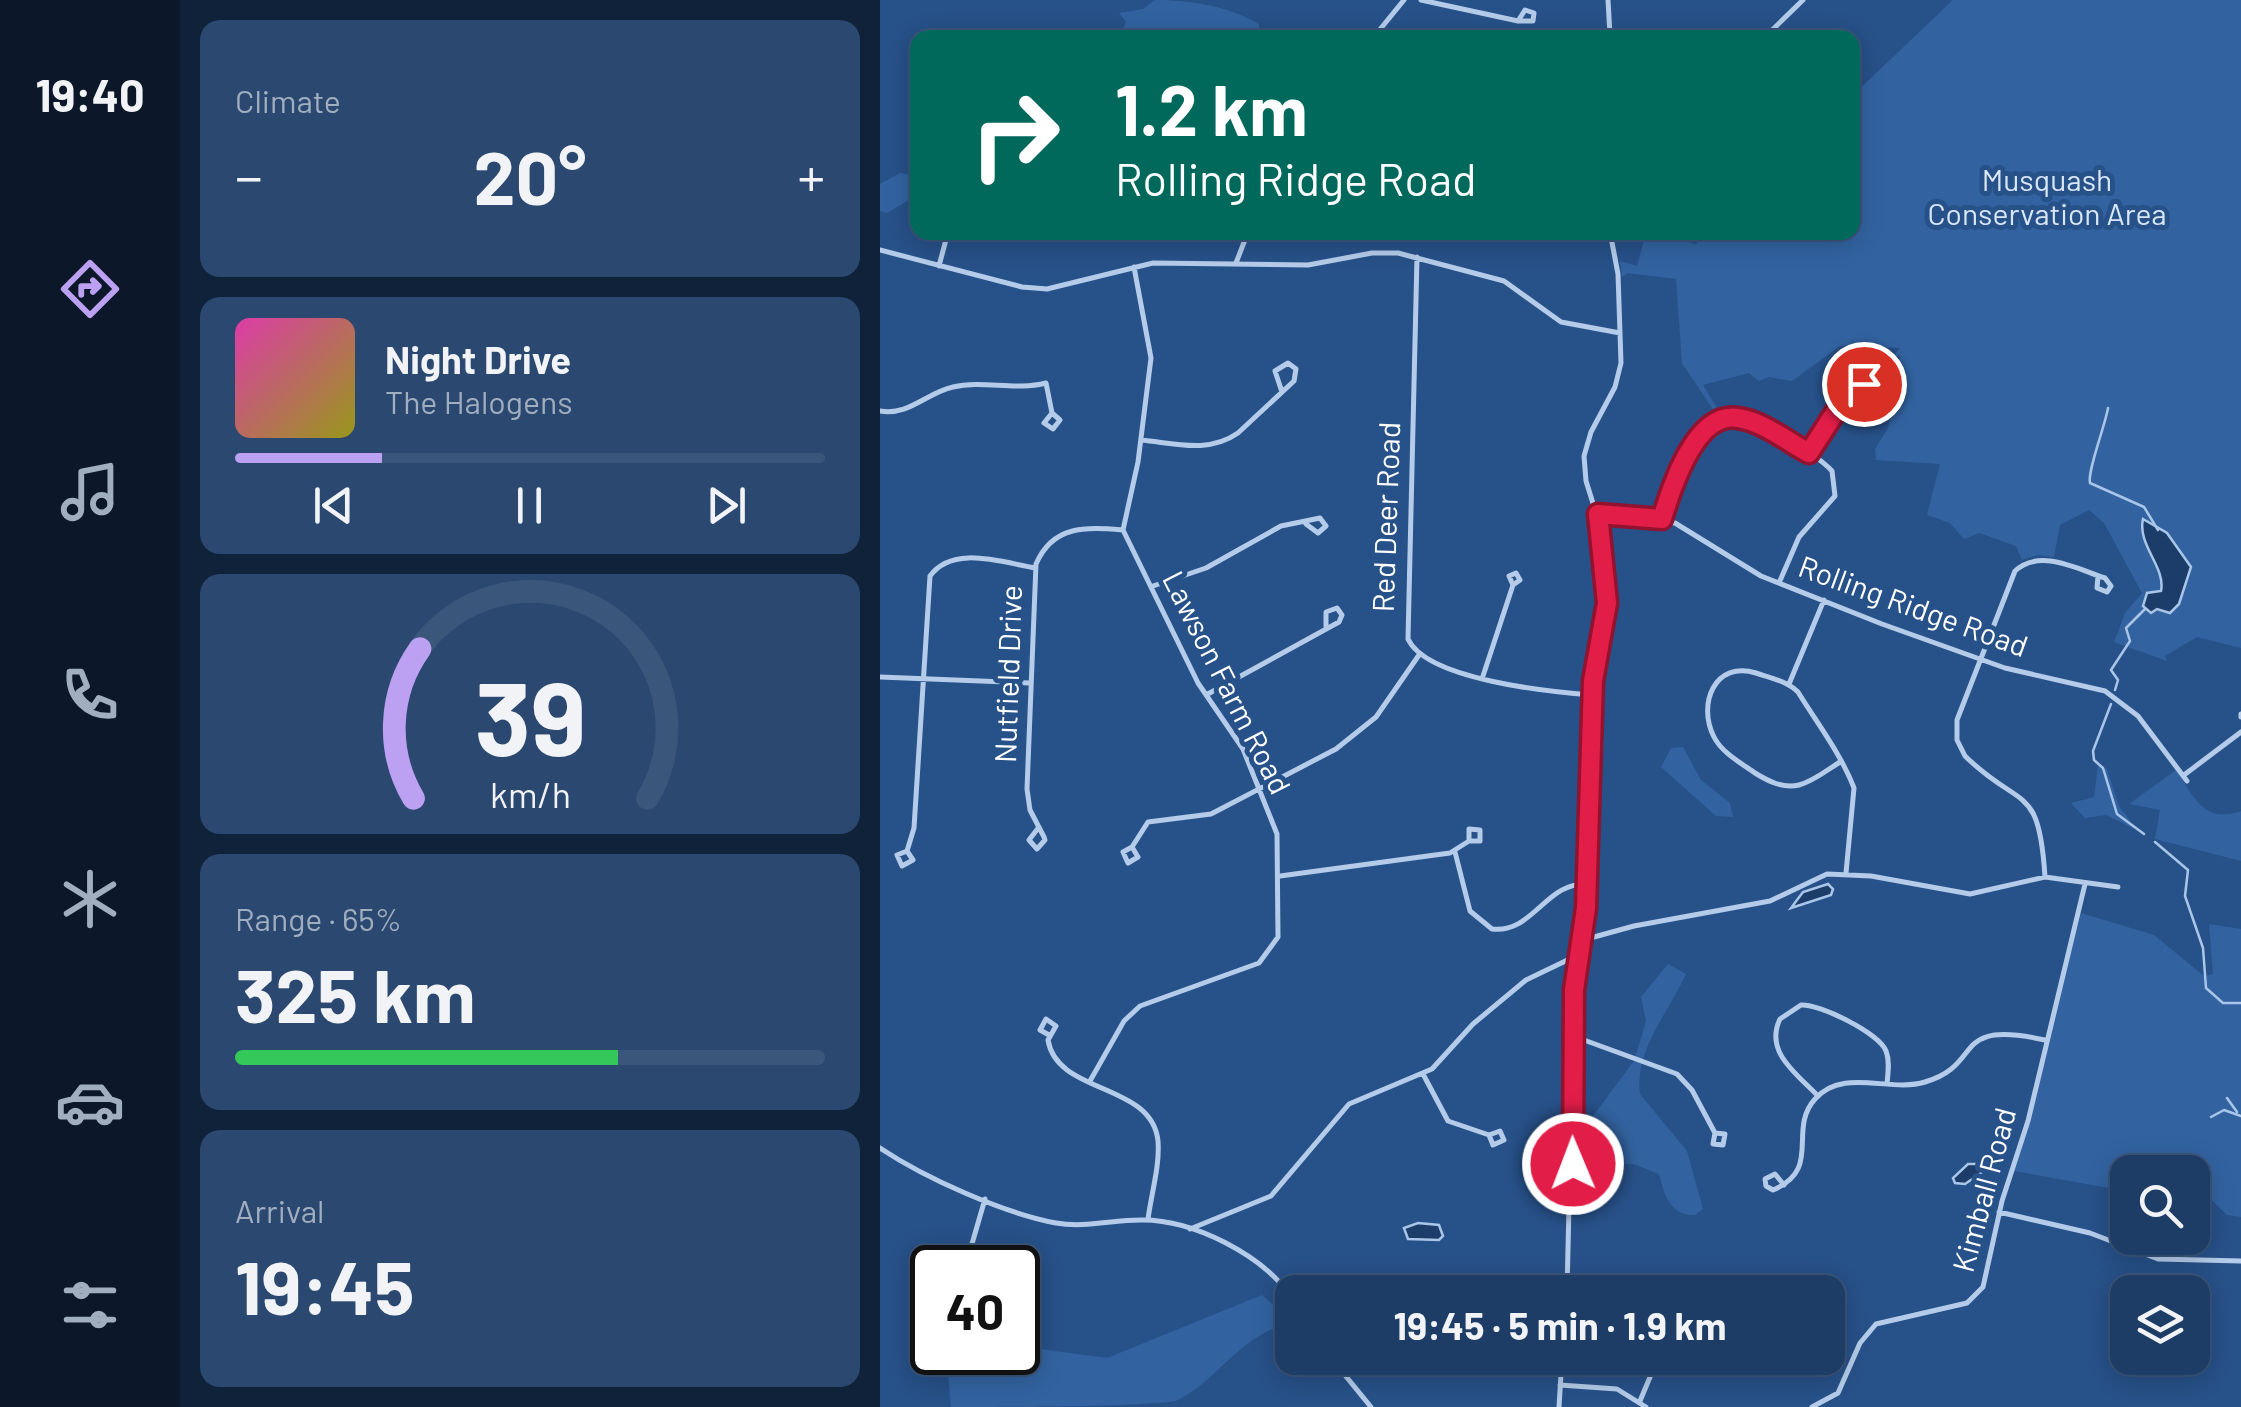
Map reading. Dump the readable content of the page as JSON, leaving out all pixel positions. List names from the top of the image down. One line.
{"streets":{"street":["Red Deer Road","Rolling Ridge Road","Nutfield Drive","Lawson Farm Road","Kimball Road"]},"crossings":[["Nutfield Drive","Lawson Farm Road"]],"parks":["Musquash Conservation Area"],"page":{"tabs":"19:40","tile":["Climate",["Range · 65%","325 km"],["Arrival","19:45"]],"turn":["1.2 km","Rolling Ridge Road"],"heat":["−","20°","+"],"song":["Night Drive","The Halogens"],"limit":"40","trip":"19:45 · 5 min · 1.9 km","gauge":["39","km/h"]}}
